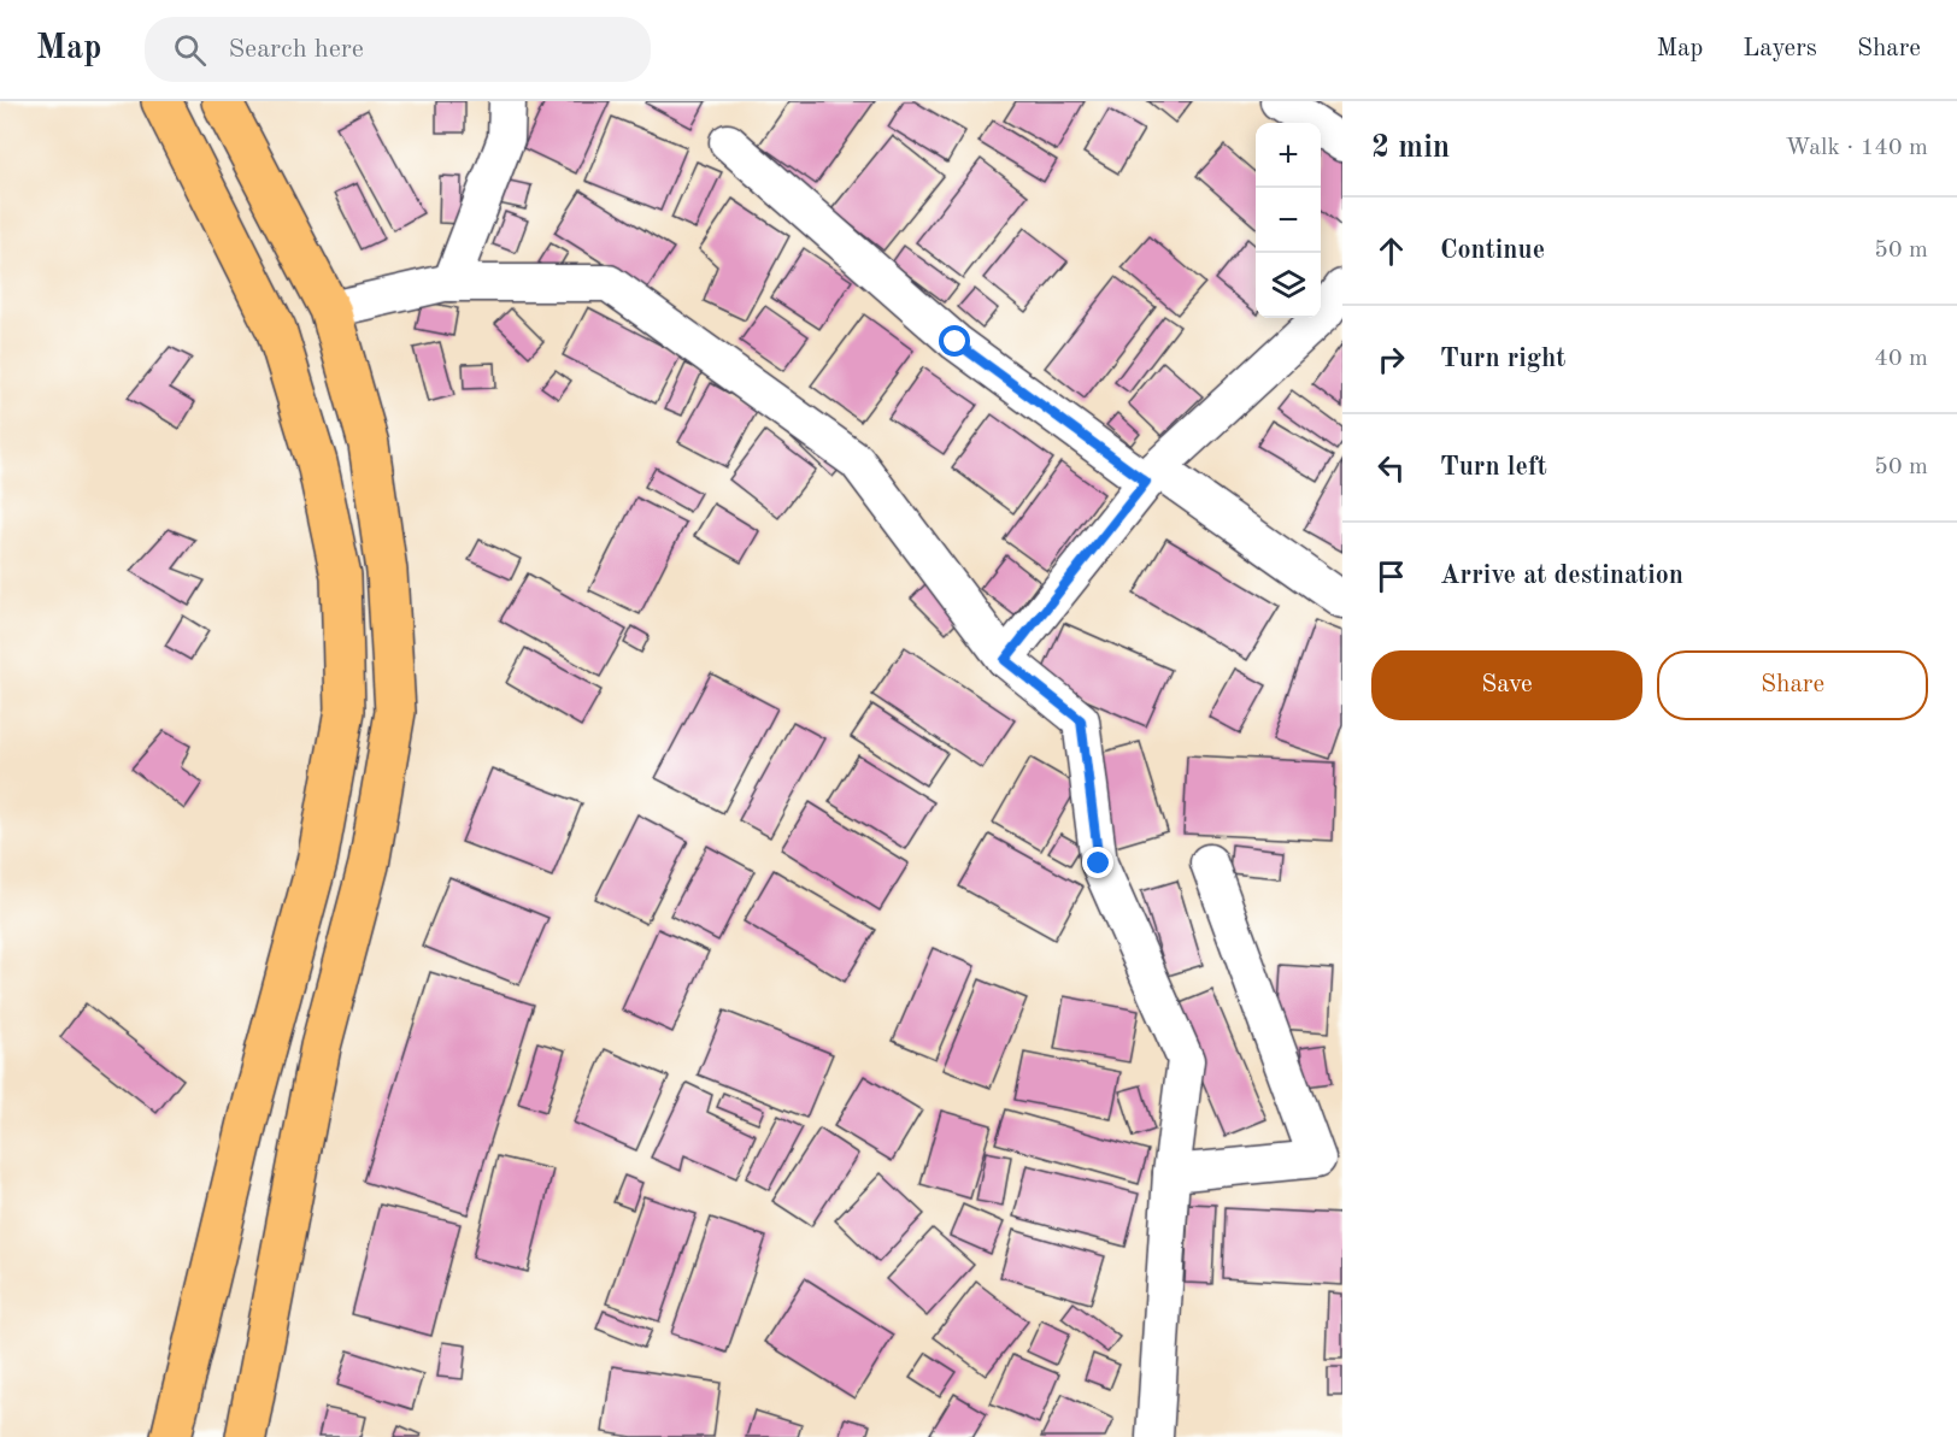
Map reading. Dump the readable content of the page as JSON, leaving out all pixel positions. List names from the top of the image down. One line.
{"page":{"header":"Map","search":"Search here","nav":["Map","Layers","Share"],"heading":["2 min","Walk · 140 m"],"map_buttons":["+","−"],"list":[["Continue","50 m"],["Turn right","40 m"],["Turn left","50 m"],"Arrive at destination"],"buttons":["Save","Share"]}}
